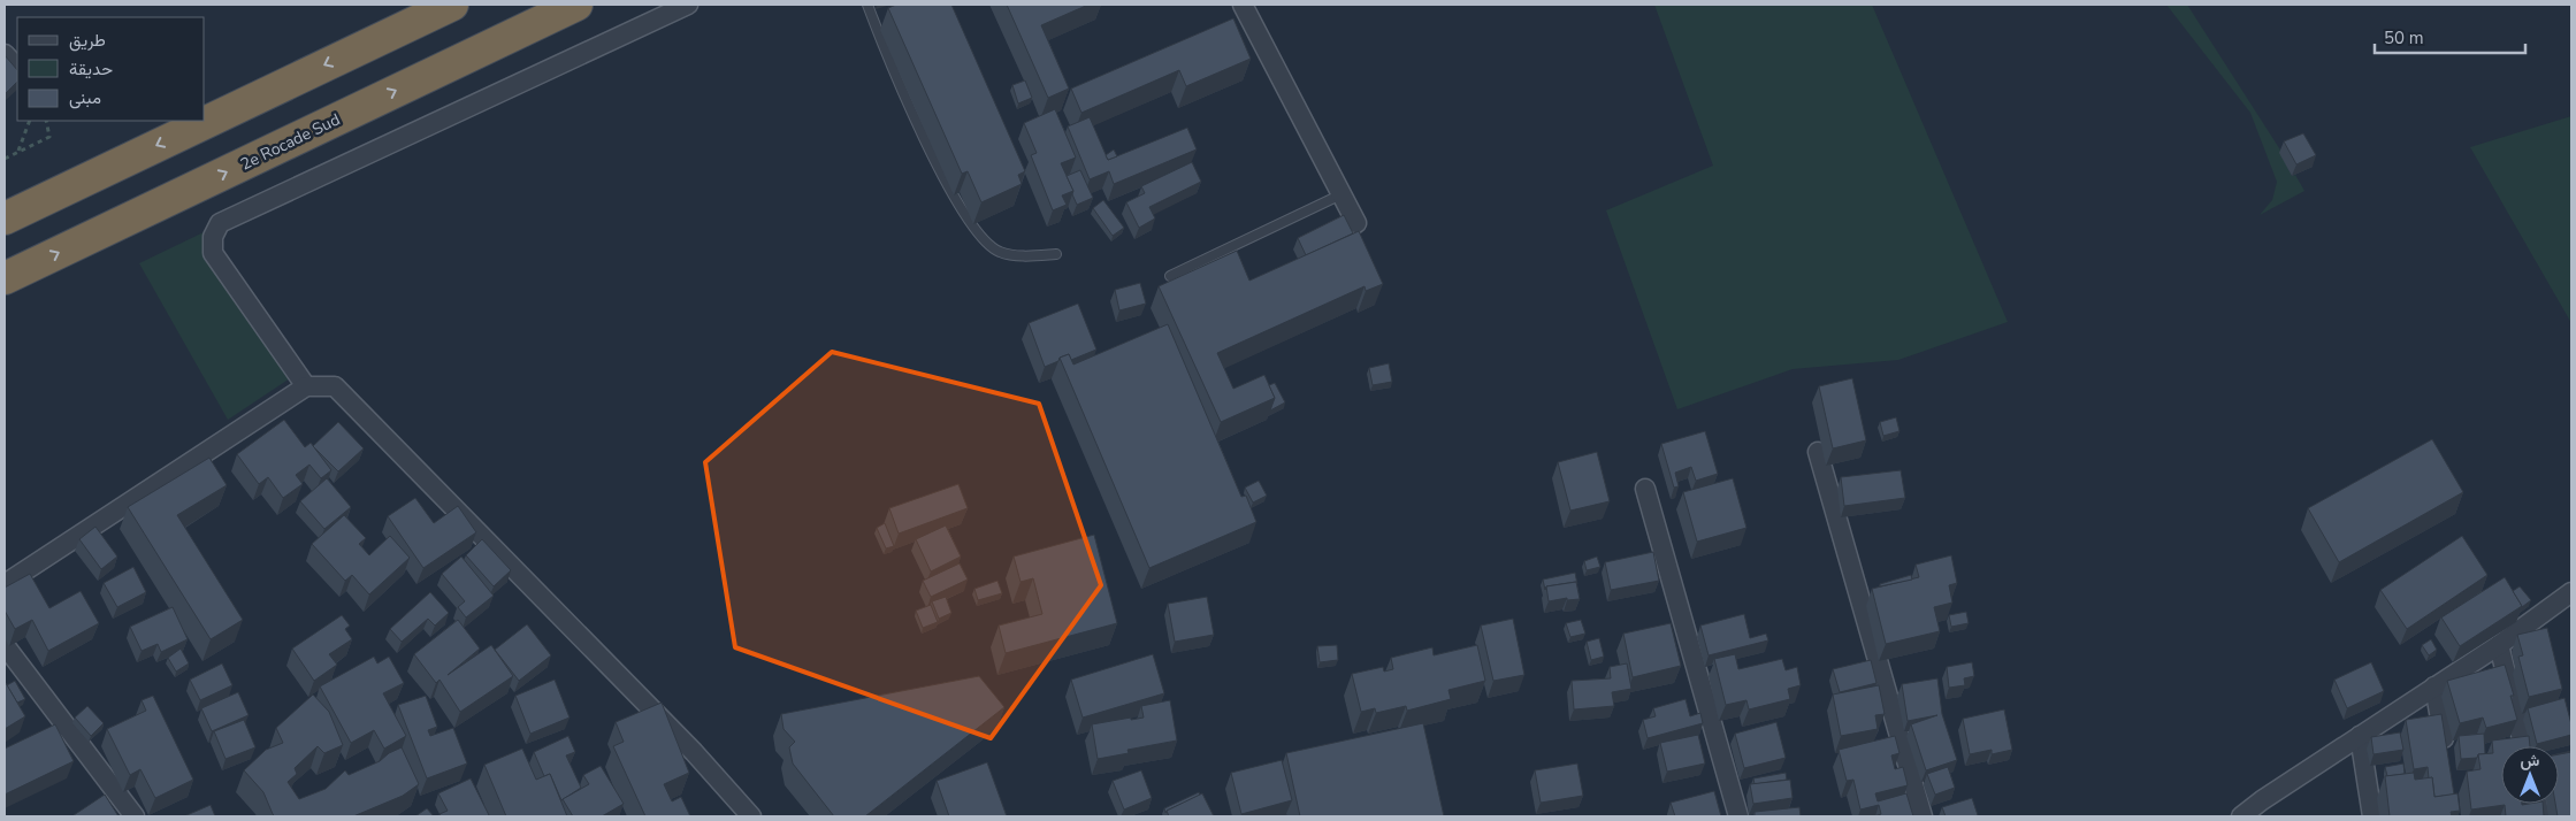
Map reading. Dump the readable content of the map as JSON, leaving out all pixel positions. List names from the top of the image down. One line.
{"streets":{"highway":["2e Rocade Sud"]},"legend":["طريق","حديقة","مبنى"],"scale_bar":"50 m","north":"top"}
